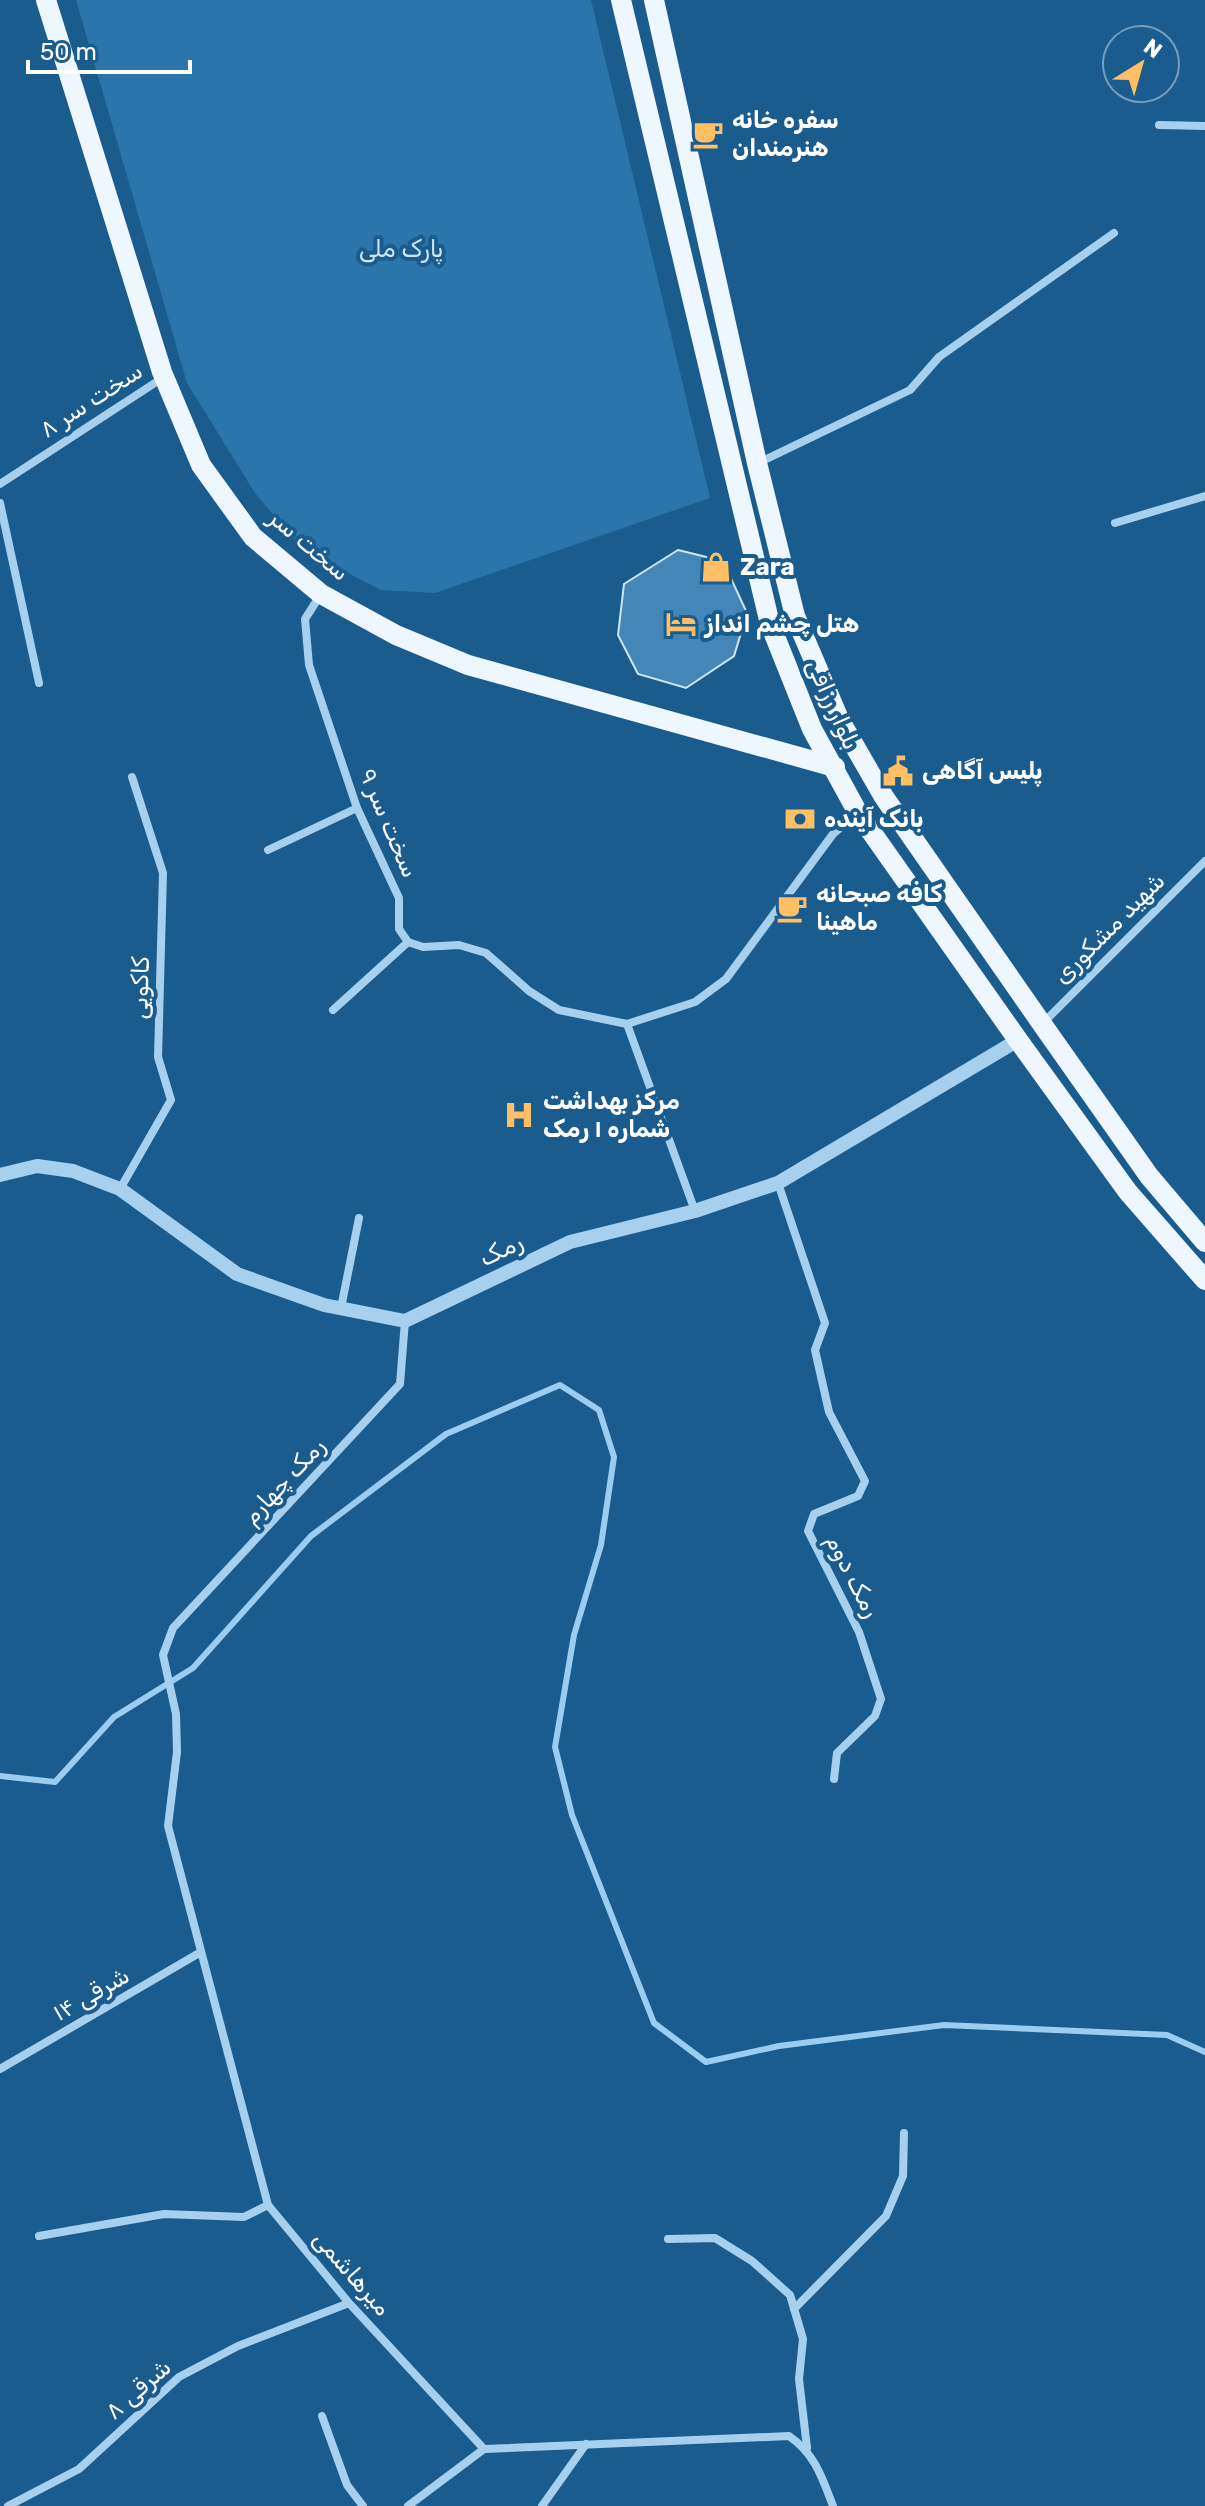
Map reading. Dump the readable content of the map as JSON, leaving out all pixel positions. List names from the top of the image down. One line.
{"streets":{"main road":["سخت سر","بلوار رزاقی"],"street":["سخت سر ۸","سخت سر ۹","شهید مشکوری","کاکویی","رمک","رمک چهارم","رمک دوم","شرقی ۱۴","میرهاشمی","شرقی ۸"]},"crossings":[["سخت سر ۸","سخت سر"],["سخت سر","بلوار رزاقی"],["سخت سر","سخت سر ۹"],["بلوار رزاقی","شهید مشکوری"],["بلوار رزاقی","رمک"],["رمک","رمک چهارم"],["رمک","رمک دوم"],["رمک چهارم","میرهاشمی"],["شرقی ۱۴","میرهاشمی"],["میرهاشمی","شرقی ۸"]],"parks":["پارک ملی"],"places":{"cafe":["سفره خانه هنرمندان","کافه صبحانه ماهینا"],"shop":["Zara"],"hotel":["هتل چشم انداز"],"public building":["پلیس آگاهی"],"bank":["بانک آینده"],"hospital":["مرکز بهداشت شماره ۱ رمک"]},"scale_bar":"50 m","north":"top right"}
